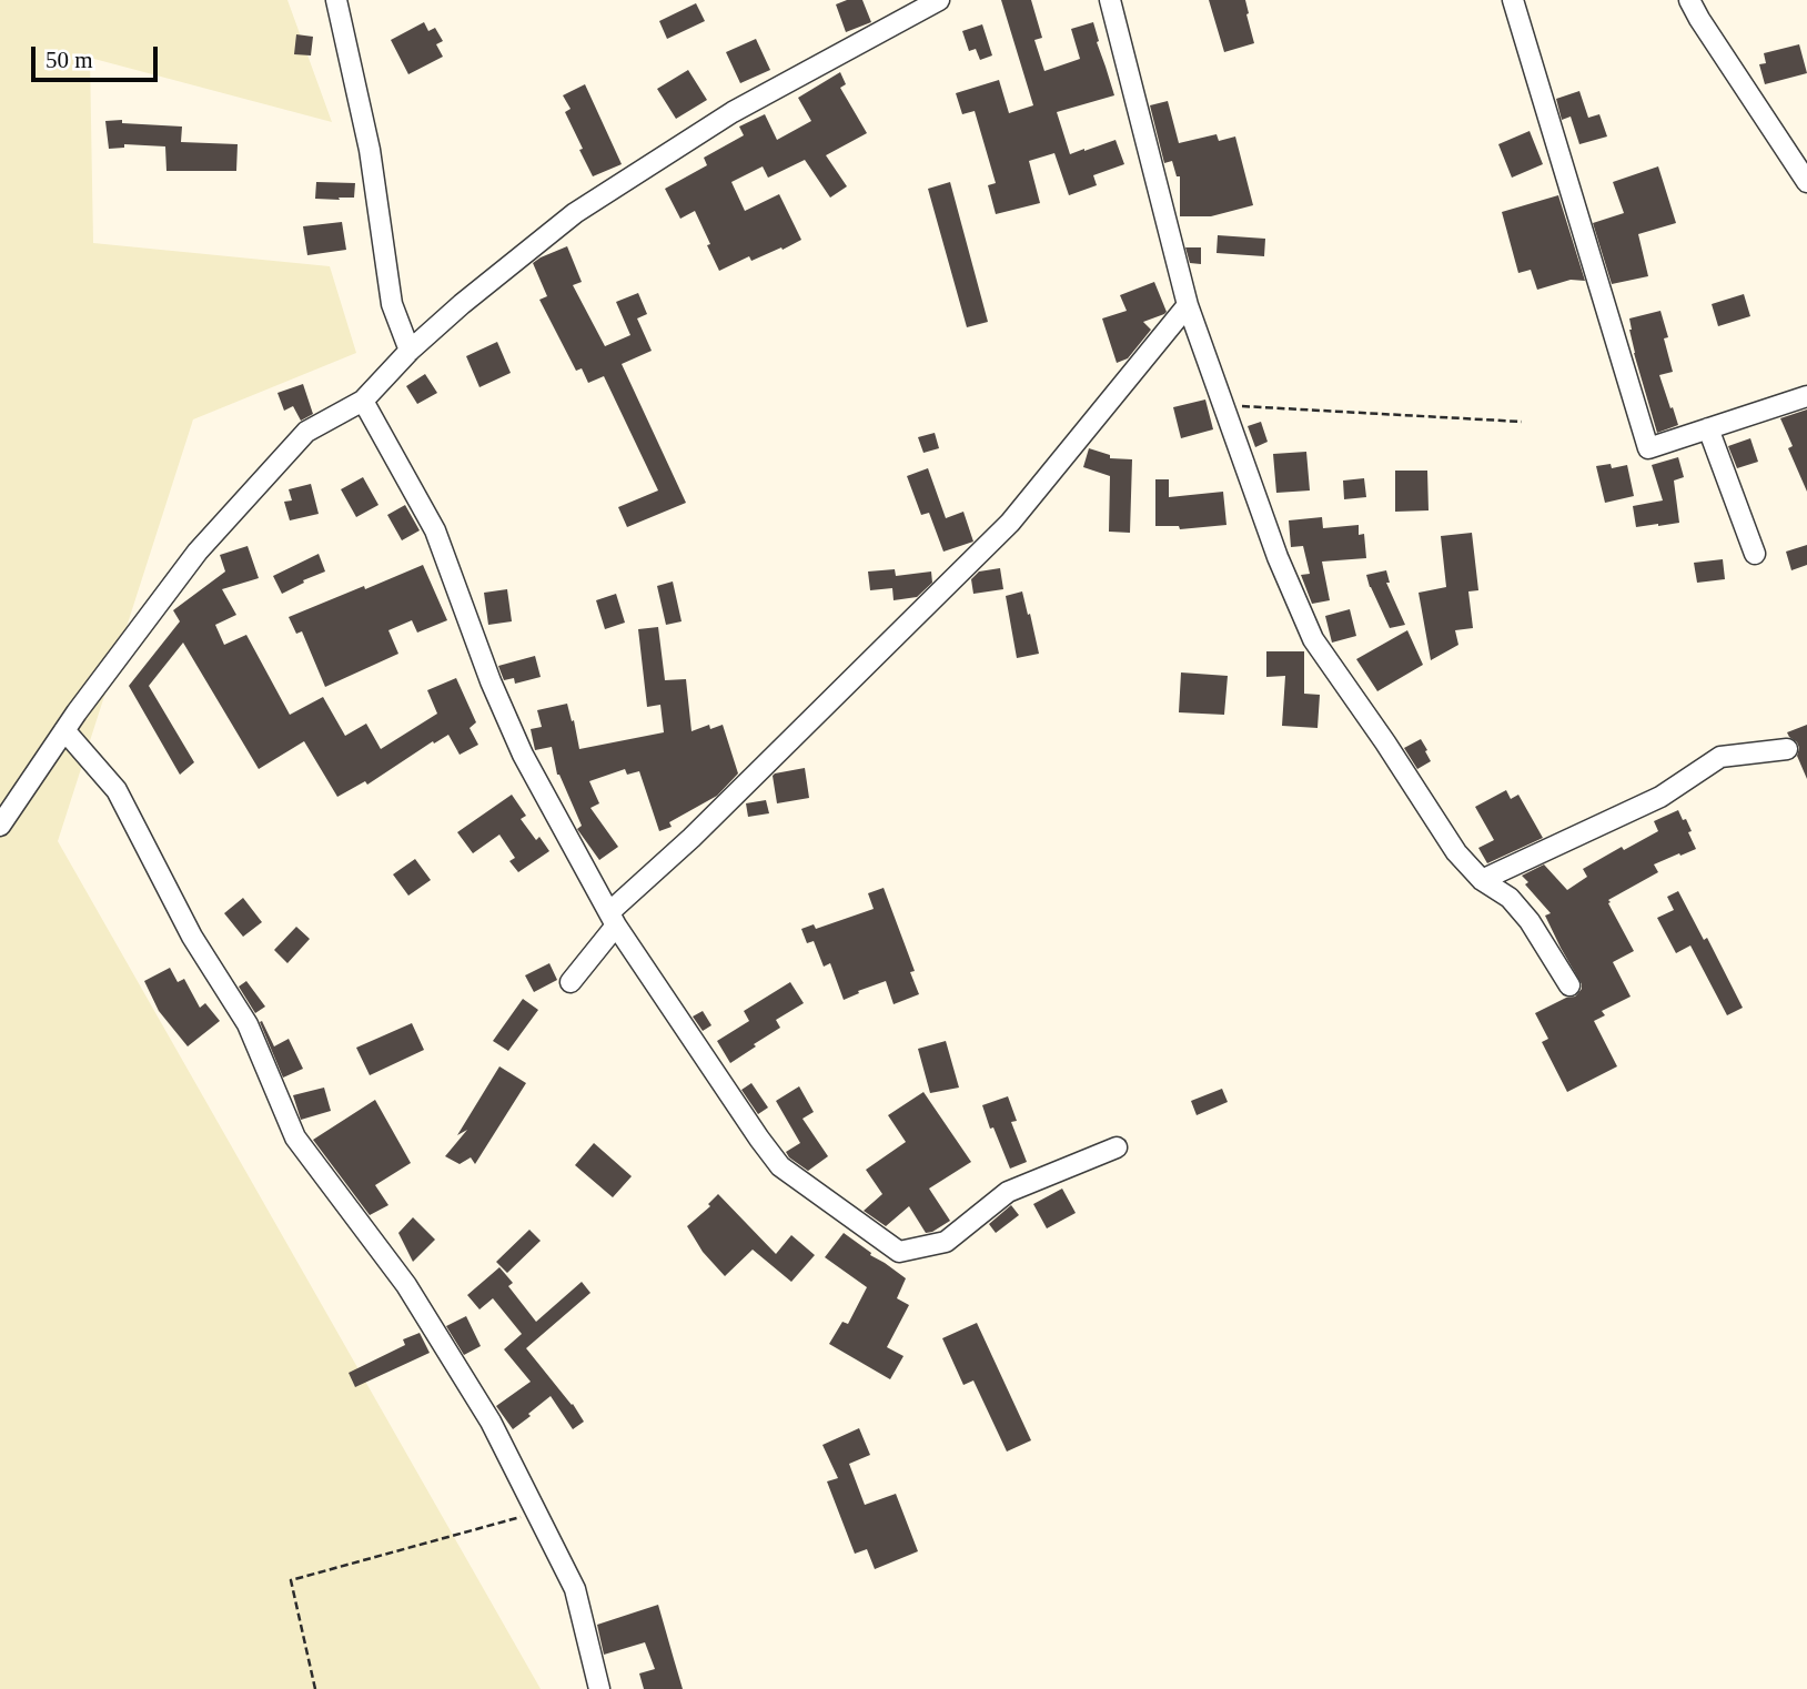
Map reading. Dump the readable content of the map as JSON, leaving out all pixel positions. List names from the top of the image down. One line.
{"scale_bar":"50 m"}
